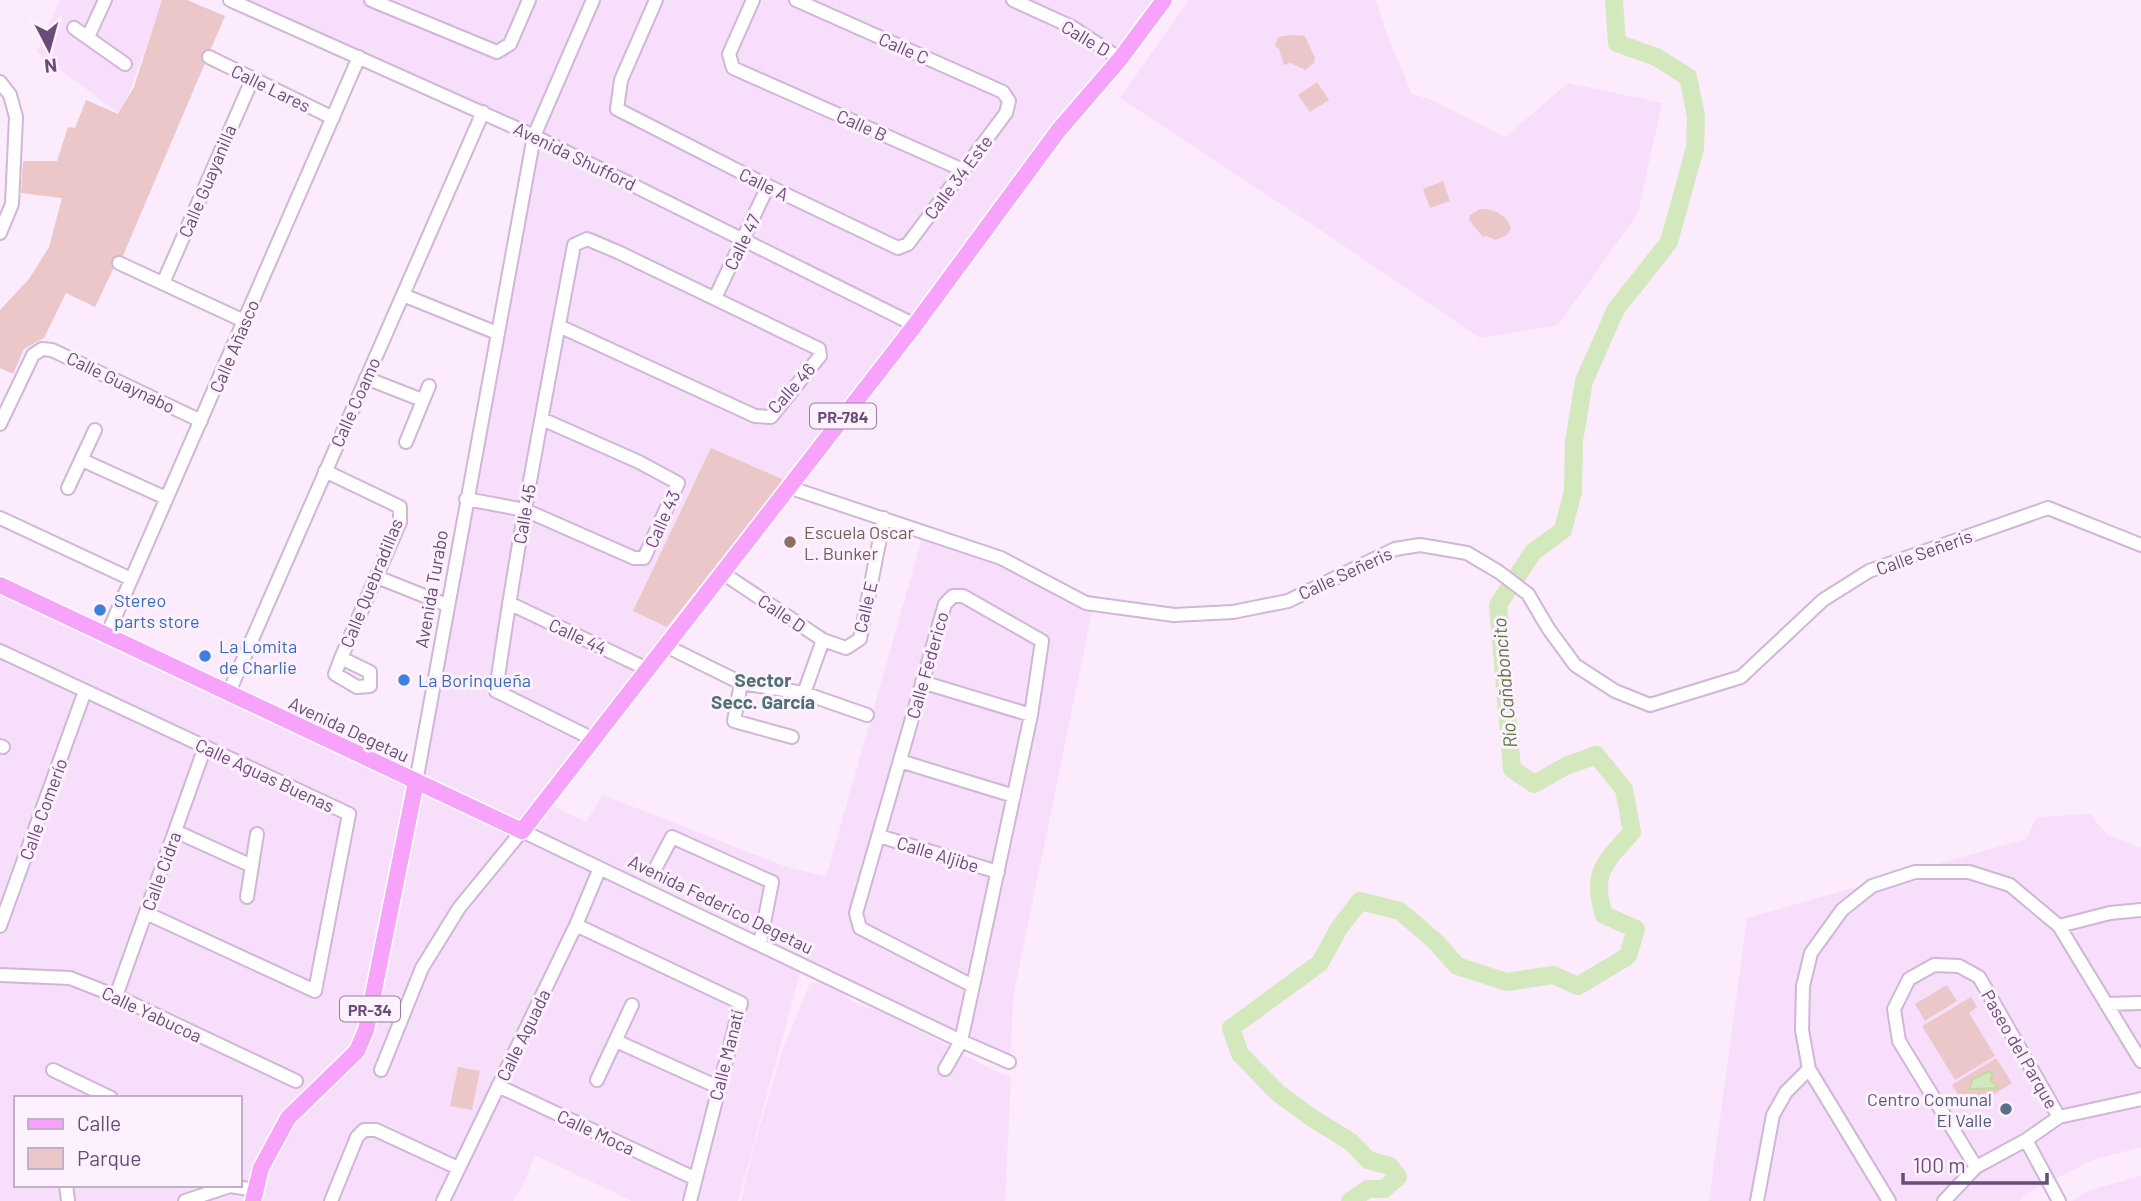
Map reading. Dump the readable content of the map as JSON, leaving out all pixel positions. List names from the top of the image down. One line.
{"streets":{"main road":["PR-784","Avenida Turabo","Avenida Degetau","Avenida Federico Degetau","PR-34"],"street":["Calle D","Calle C","Calle Lares","Calle B","Avenida Shufford","Calle 34 Este","Calle Guayanilla","Calle A","Calle 47","Calle Añasco","Calle Guaynabo","Calle 46","Calle Coamo","Calle 45","Calle 43","Calle Señeris","Calle Quebradillas","Calle E","Calle 44","Calle Federico","Calle Aguas Buenas","Calle Comerío","Calle Aljibe","Calle Cidra","Calle Yabucoa","Calle Aguada","Paseo del Parque","Calle Manatí","Calle Moca"]},"crossings":[["Calle D","PR-784"],["Calle D","Calle E"],["Calle C","Calle 34 Este"],["Calle Lares","Calle Guayanilla"],["Calle Lares","Calle Añasco"],["Calle B","Calle 34 Este"],["Avenida Shufford","Calle 47"],["Avenida Shufford","Calle Añasco"],["Avenida Shufford","Calle Coamo"],["Avenida Shufford","PR-784"],["Avenida Shufford","Avenida Turabo"],["Calle 34 Este","Calle A"],["Calle A","Calle 47"],["Calle 47","Calle 46"],["Calle Añasco","Calle Guaynabo"],["Calle Añasco","Avenida Degetau"],["Calle 46","Calle 45"],["Calle Coamo","Calle Quebradillas"],["Calle Coamo","Avenida Degetau"],["PR-784","Calle 45"],["PR-784","Calle Señeris"],["PR-784","Calle 44"],["PR-784","Avenida Federico Degetau"],["Calle 45","Calle 43"],["Calle 45","Calle 44"],["Calle 43","Avenida Turabo"],["Calle Señeris","Calle E"],["Avenida Turabo","Avenida Degetau"],["Avenida Turabo","Avenida Federico Degetau"],["Calle Federico","Calle Aljibe"],["Calle Federico","Avenida Federico Degetau"],["Avenida Degetau","Avenida Federico Degetau"],["Calle Aguas Buenas","Calle Comerío"],["Calle Aguas Buenas","Calle Cidra"],["Calle Cidra","Calle Yabucoa"],["Avenida Federico Degetau","Calle Aguada"],["Calle Aguada","Calle Manatí"],["Calle Aguada","Calle Moca"],["Calle Manatí","Calle Moca"]],"districts":["Sector Secc. García"],"water":["Río Cañaboncito"],"places":["Escuela Oscar L. Bunker","Stereo parts store","La Lomita de Charlie","La Borinqueña","Centro Comunal El Valle"],"legend":["Calle","Parque"],"scale_bar":"100 m","north":"bottom"}
